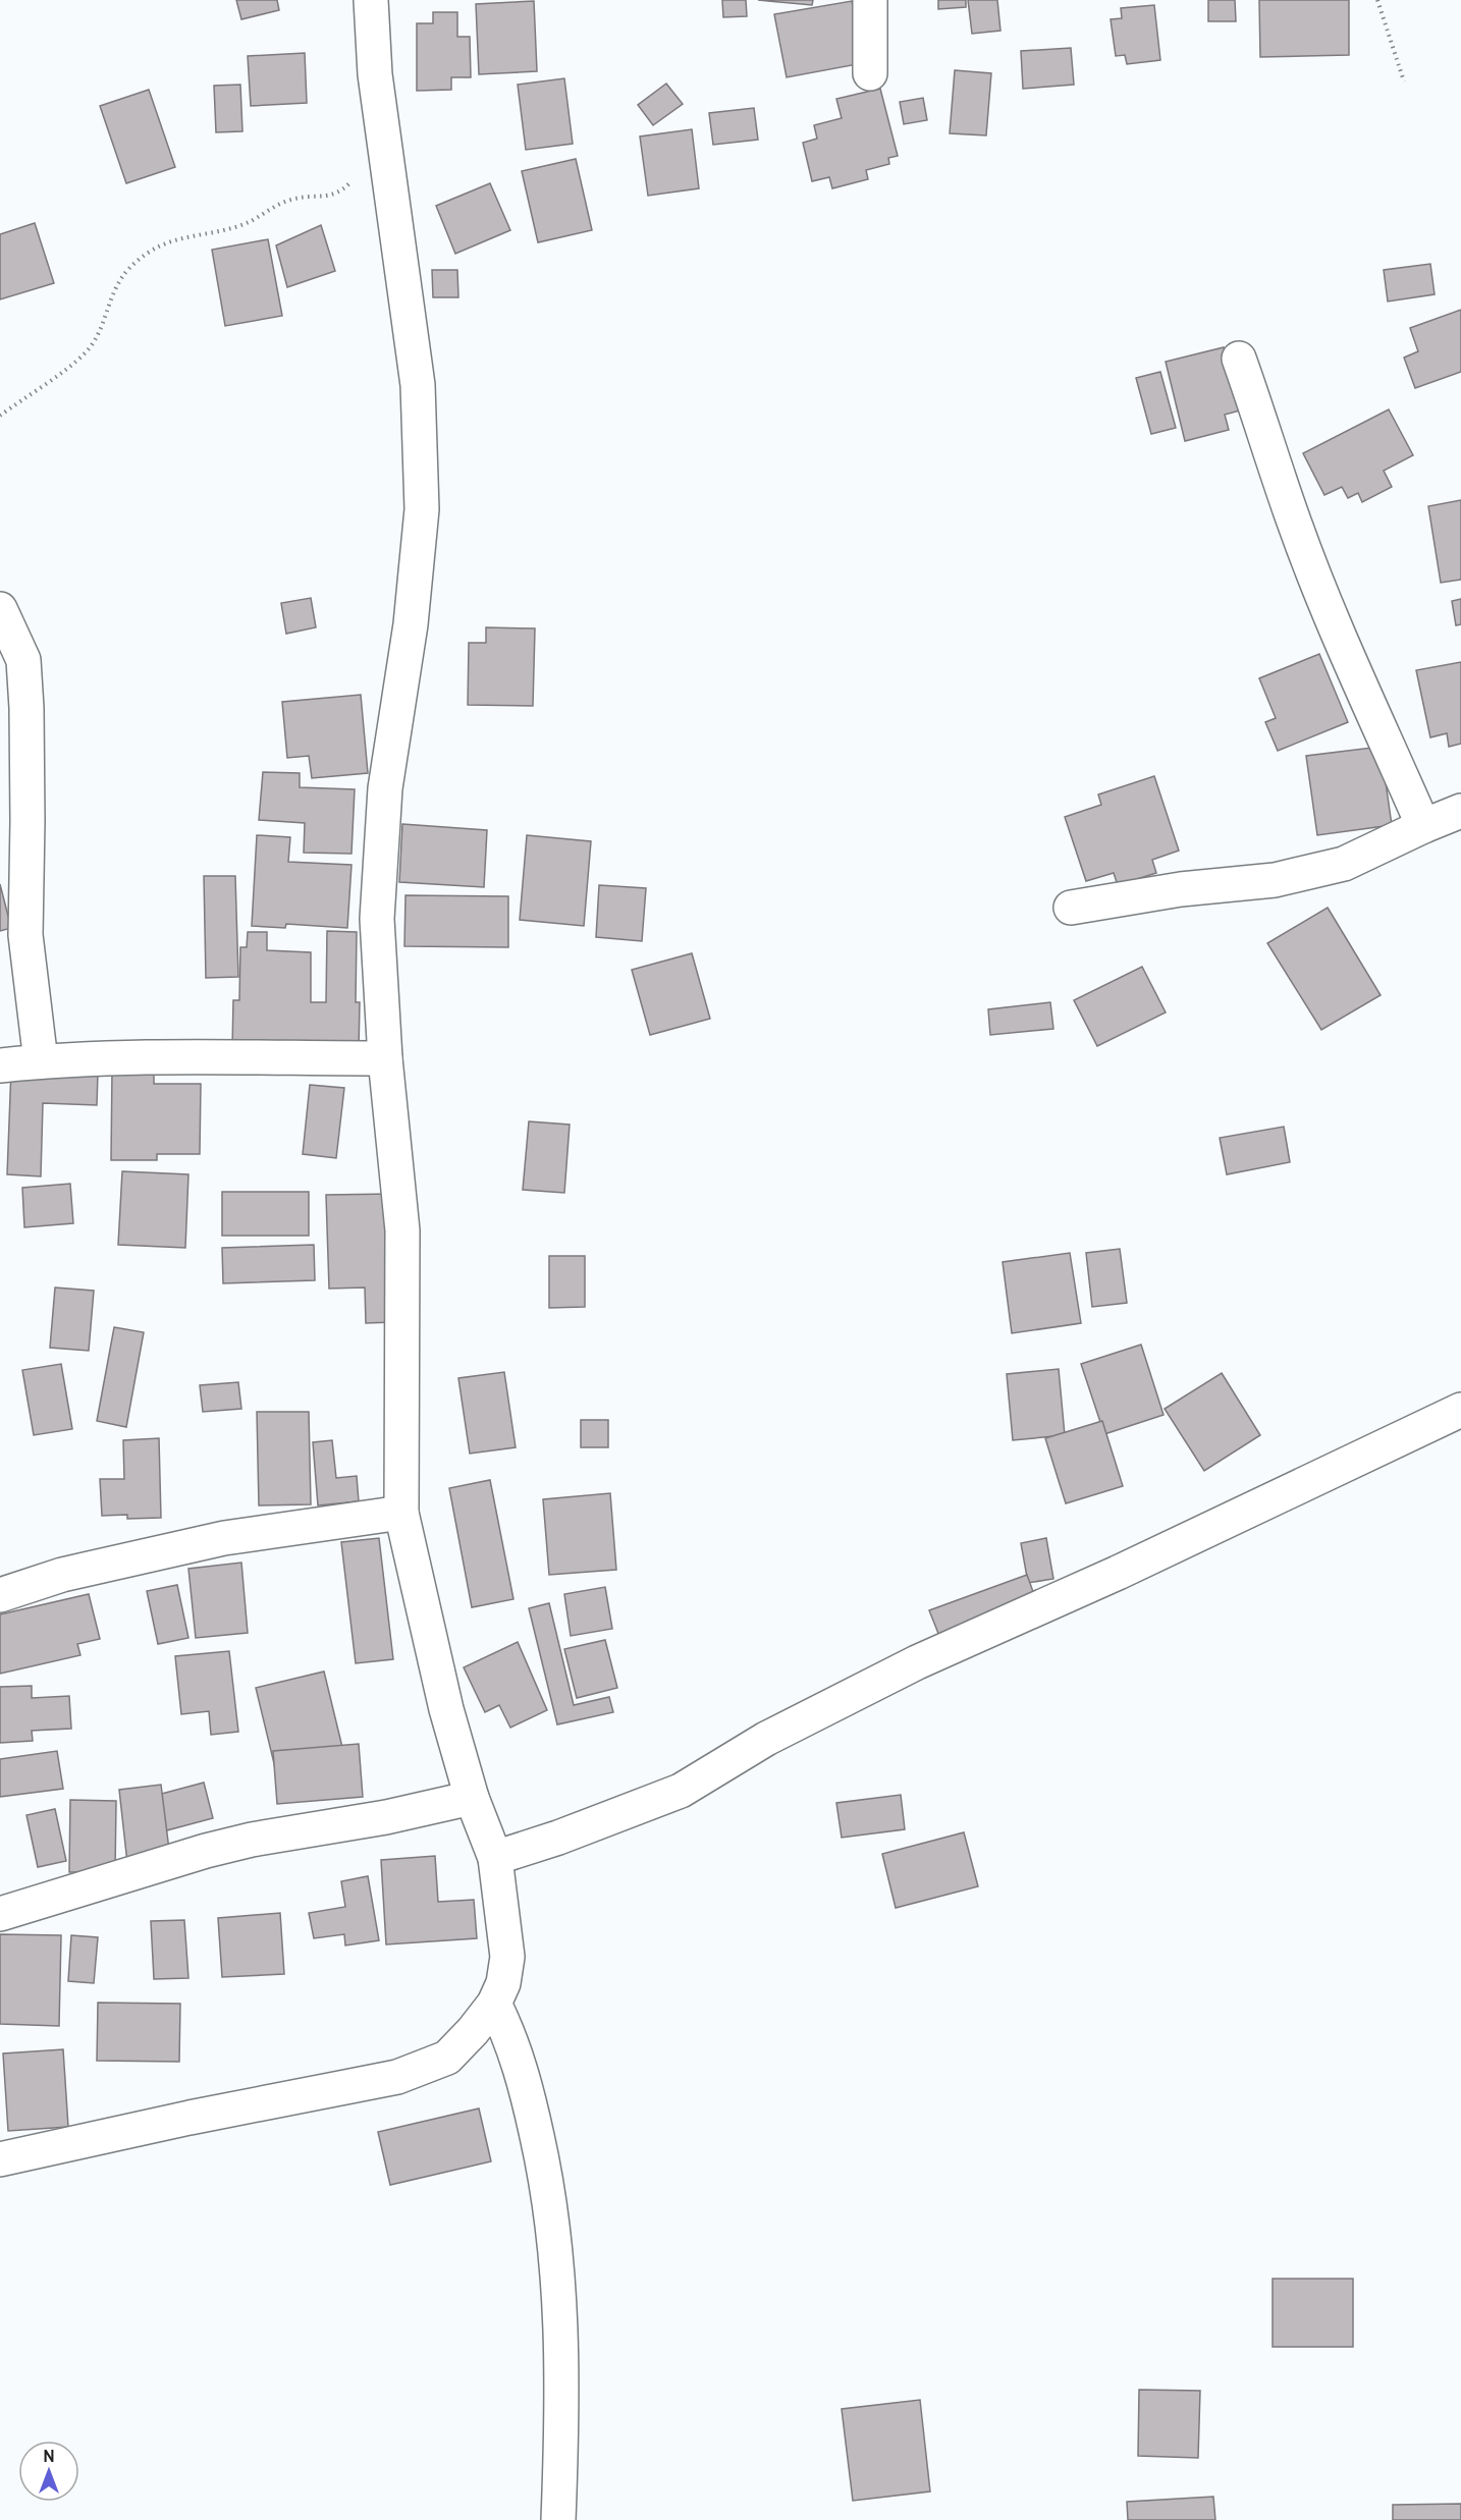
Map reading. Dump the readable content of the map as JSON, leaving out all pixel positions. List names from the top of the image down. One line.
{"north":"top"}
